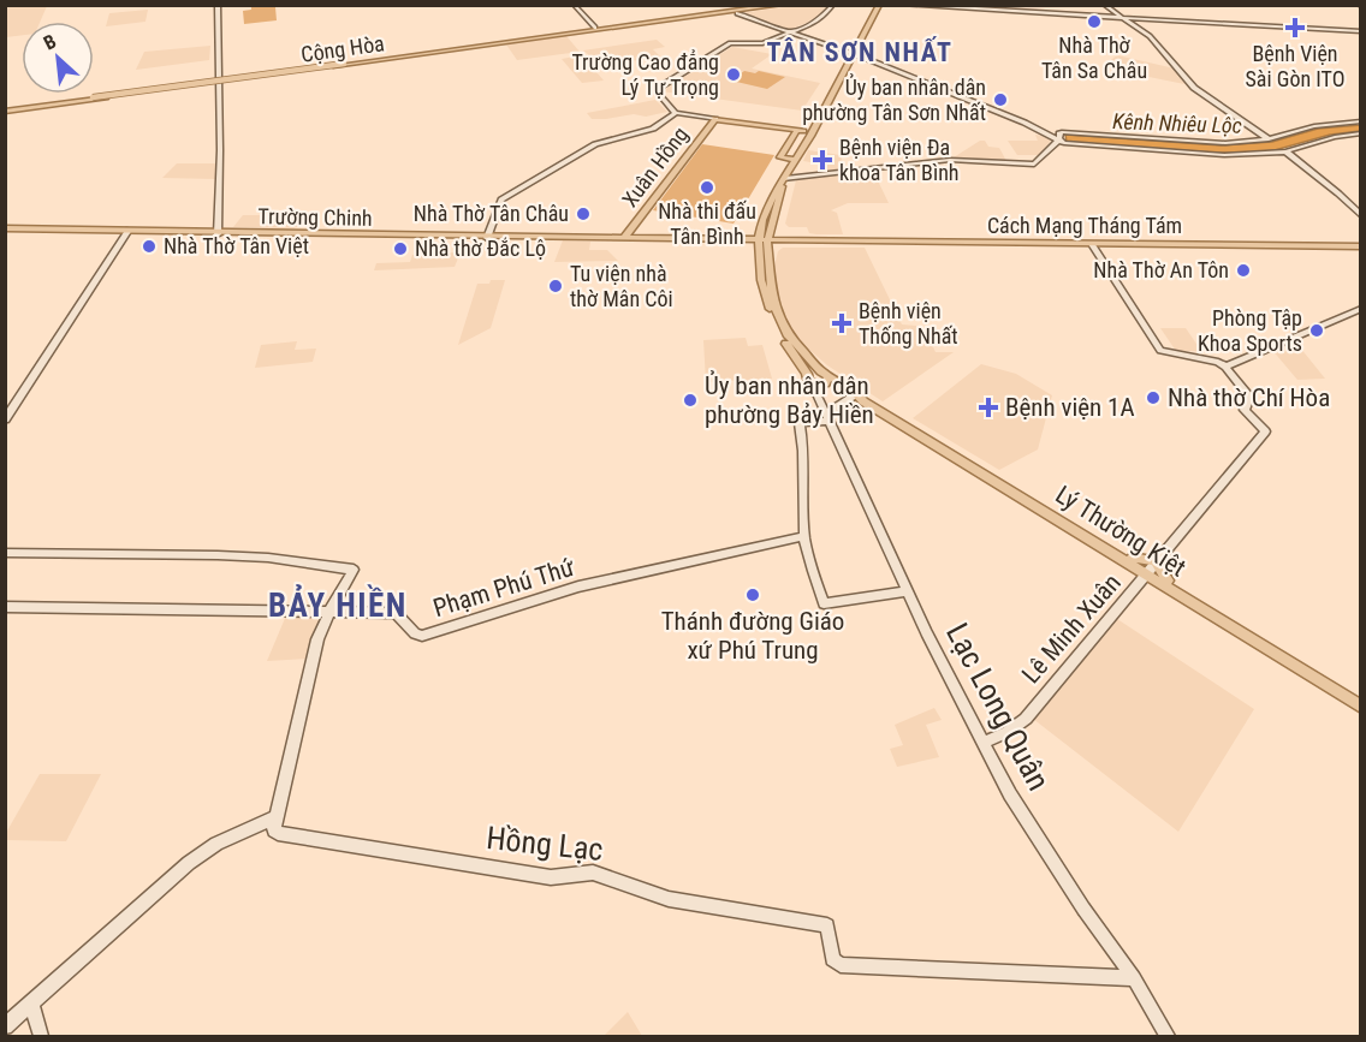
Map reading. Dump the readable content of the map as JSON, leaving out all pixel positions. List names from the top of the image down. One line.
{"streets":{"main road":["Cộng Hòa","Xuân Hồng","Trường Chinh","Cách Mạng Tháng Tám","Lý Thường Kiệt"],"street":["Phạm Phú Thứ","Lê Minh Xuân","Lạc Long Quân","Hồng Lạc"]},"crossings":[["Xuân Hồng","Trường Chinh"],["Trường Chinh","Cách Mạng Tháng Tám"],["Trường Chinh","Lý Thường Kiệt"],["Cách Mạng Tháng Tám","Lý Thường Kiệt"],["Lê Minh Xuân","Lạc Long Quân"],["Lạc Long Quân","Hồng Lạc"]],"districts":["TÂN SƠN NHẤT","BẢY HIỀN"],"water":["Kênh Nhiêu Lộc"],"places":{"other":["Nhà Thờ Tân Sa Châu","Trường Cao đẳng Lý Tự Trọng","Ủy ban nhân dân phường Tân Sơn Nhất","Nhà thi đấu Tân Bình","Nhà Thờ Tân Châu","Nhà Thờ Tân Việt","Nhà thờ Đắc Lộ","Nhà Thờ An Tôn","Tu viện nhà thờ Mân Côi","Phòng Tập Khoa Sports","Nhà thờ Chí Hòa","Ủy ban nhân dân phường Bảy Hiền","Thánh đường Giáo xứ Phú Trung"],"health":["Bệnh Viện Sài Gòn ITO","Bệnh viện Đa khoa Tân Bình","Bệnh viện Thống Nhất","Bệnh viện 1A"]},"north":"top left"}
